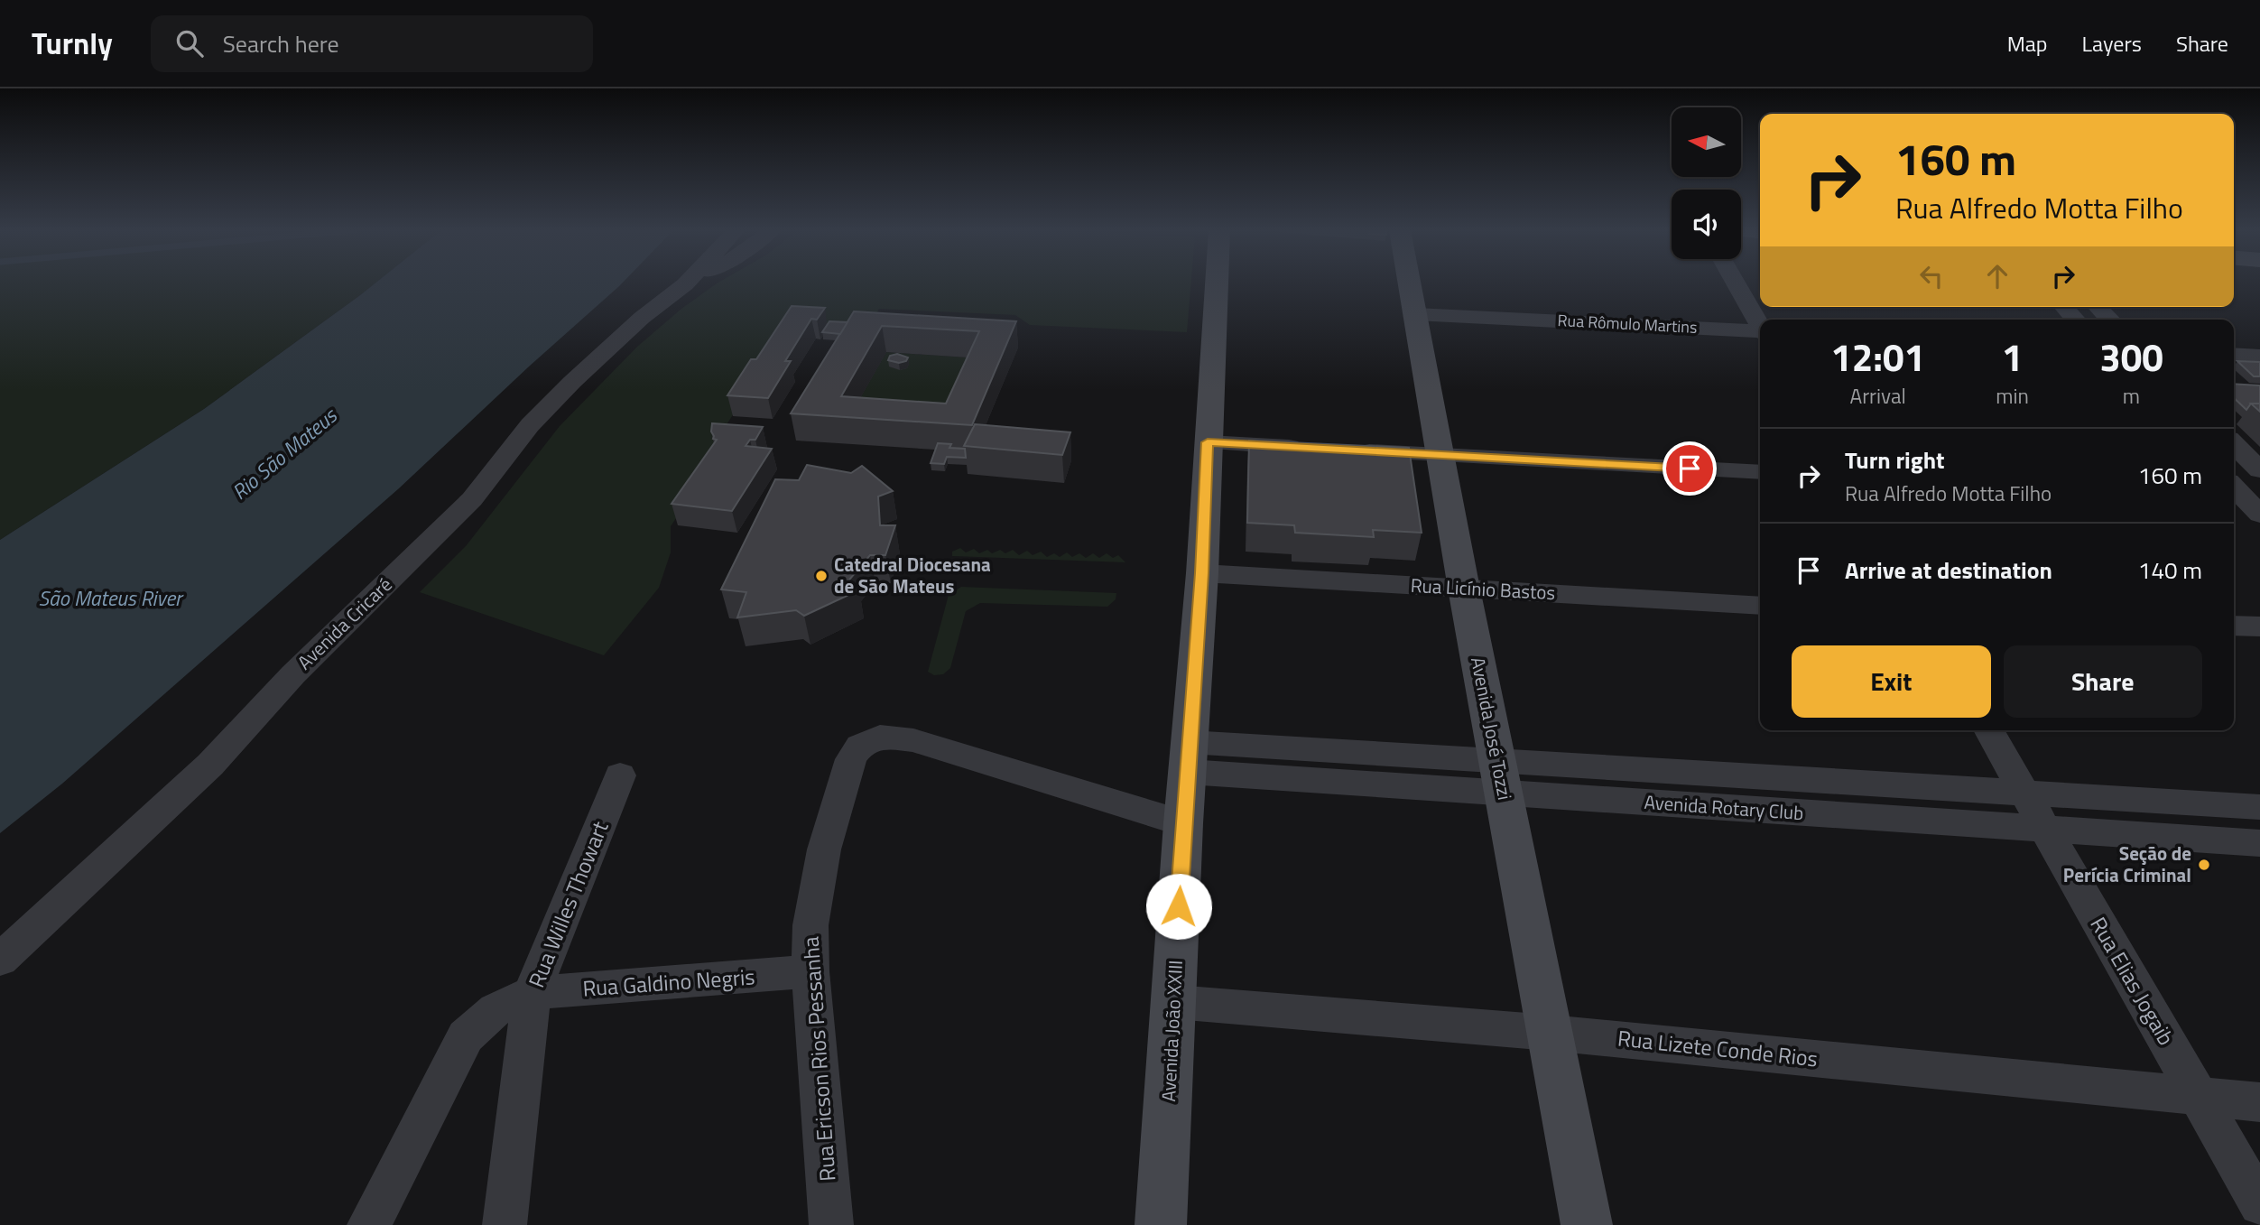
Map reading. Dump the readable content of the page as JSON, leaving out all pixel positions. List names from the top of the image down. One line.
{"streets":{"street":["Rua Rômulo Martins","Rua Licínio Bastos","Avenida Cricaré","Avenida José Tozzi","Avenida Rotary Club","Rua Willes Thowart","Rua Elias Jogaib","Rua Galdino Negris","Avenida João XXIII","Rua Lizete Conde Rios","Rua Ericson Rios Pessanha"]},"crossings":[["Rua Rômulo Martins","Avenida José Tozzi"],["Rua Licínio Bastos","Avenida José Tozzi"],["Rua Licínio Bastos","Avenida João XXIII"],["Avenida José Tozzi","Avenida Rotary Club"],["Avenida José Tozzi","Rua Lizete Conde Rios"],["Avenida Rotary Club","Rua Elias Jogaib"],["Avenida Rotary Club","Avenida João XXIII"],["Rua Willes Thowart","Rua Galdino Negris"],["Rua Elias Jogaib","Rua Lizete Conde Rios"],["Rua Galdino Negris","Rua Ericson Rios Pessanha"],["Avenida João XXIII","Rua Lizete Conde Rios"],["Avenida João XXIII","Rua Ericson Rios Pessanha"]],"water":["Rio São Mateus","São Mateus River"],"places":["Catedral Diocesana de São Mateus","Seção de Perícia Criminal"],"north":"left","page":{"header":"Turnly","search":"Search here","nav":["Map","Layers","Share"],"turn":["160 m","Rua Alfredo Motta Filho"],"eta":["12:01","Arrival","1","min","300","m"],"list":[{"name":"Turn right","note":"Rua Alfredo Motta Filho","value":"160 m"},{"name":"Arrive at destination","value":"140 m"}],"buttons":["Exit","Share"]}}
